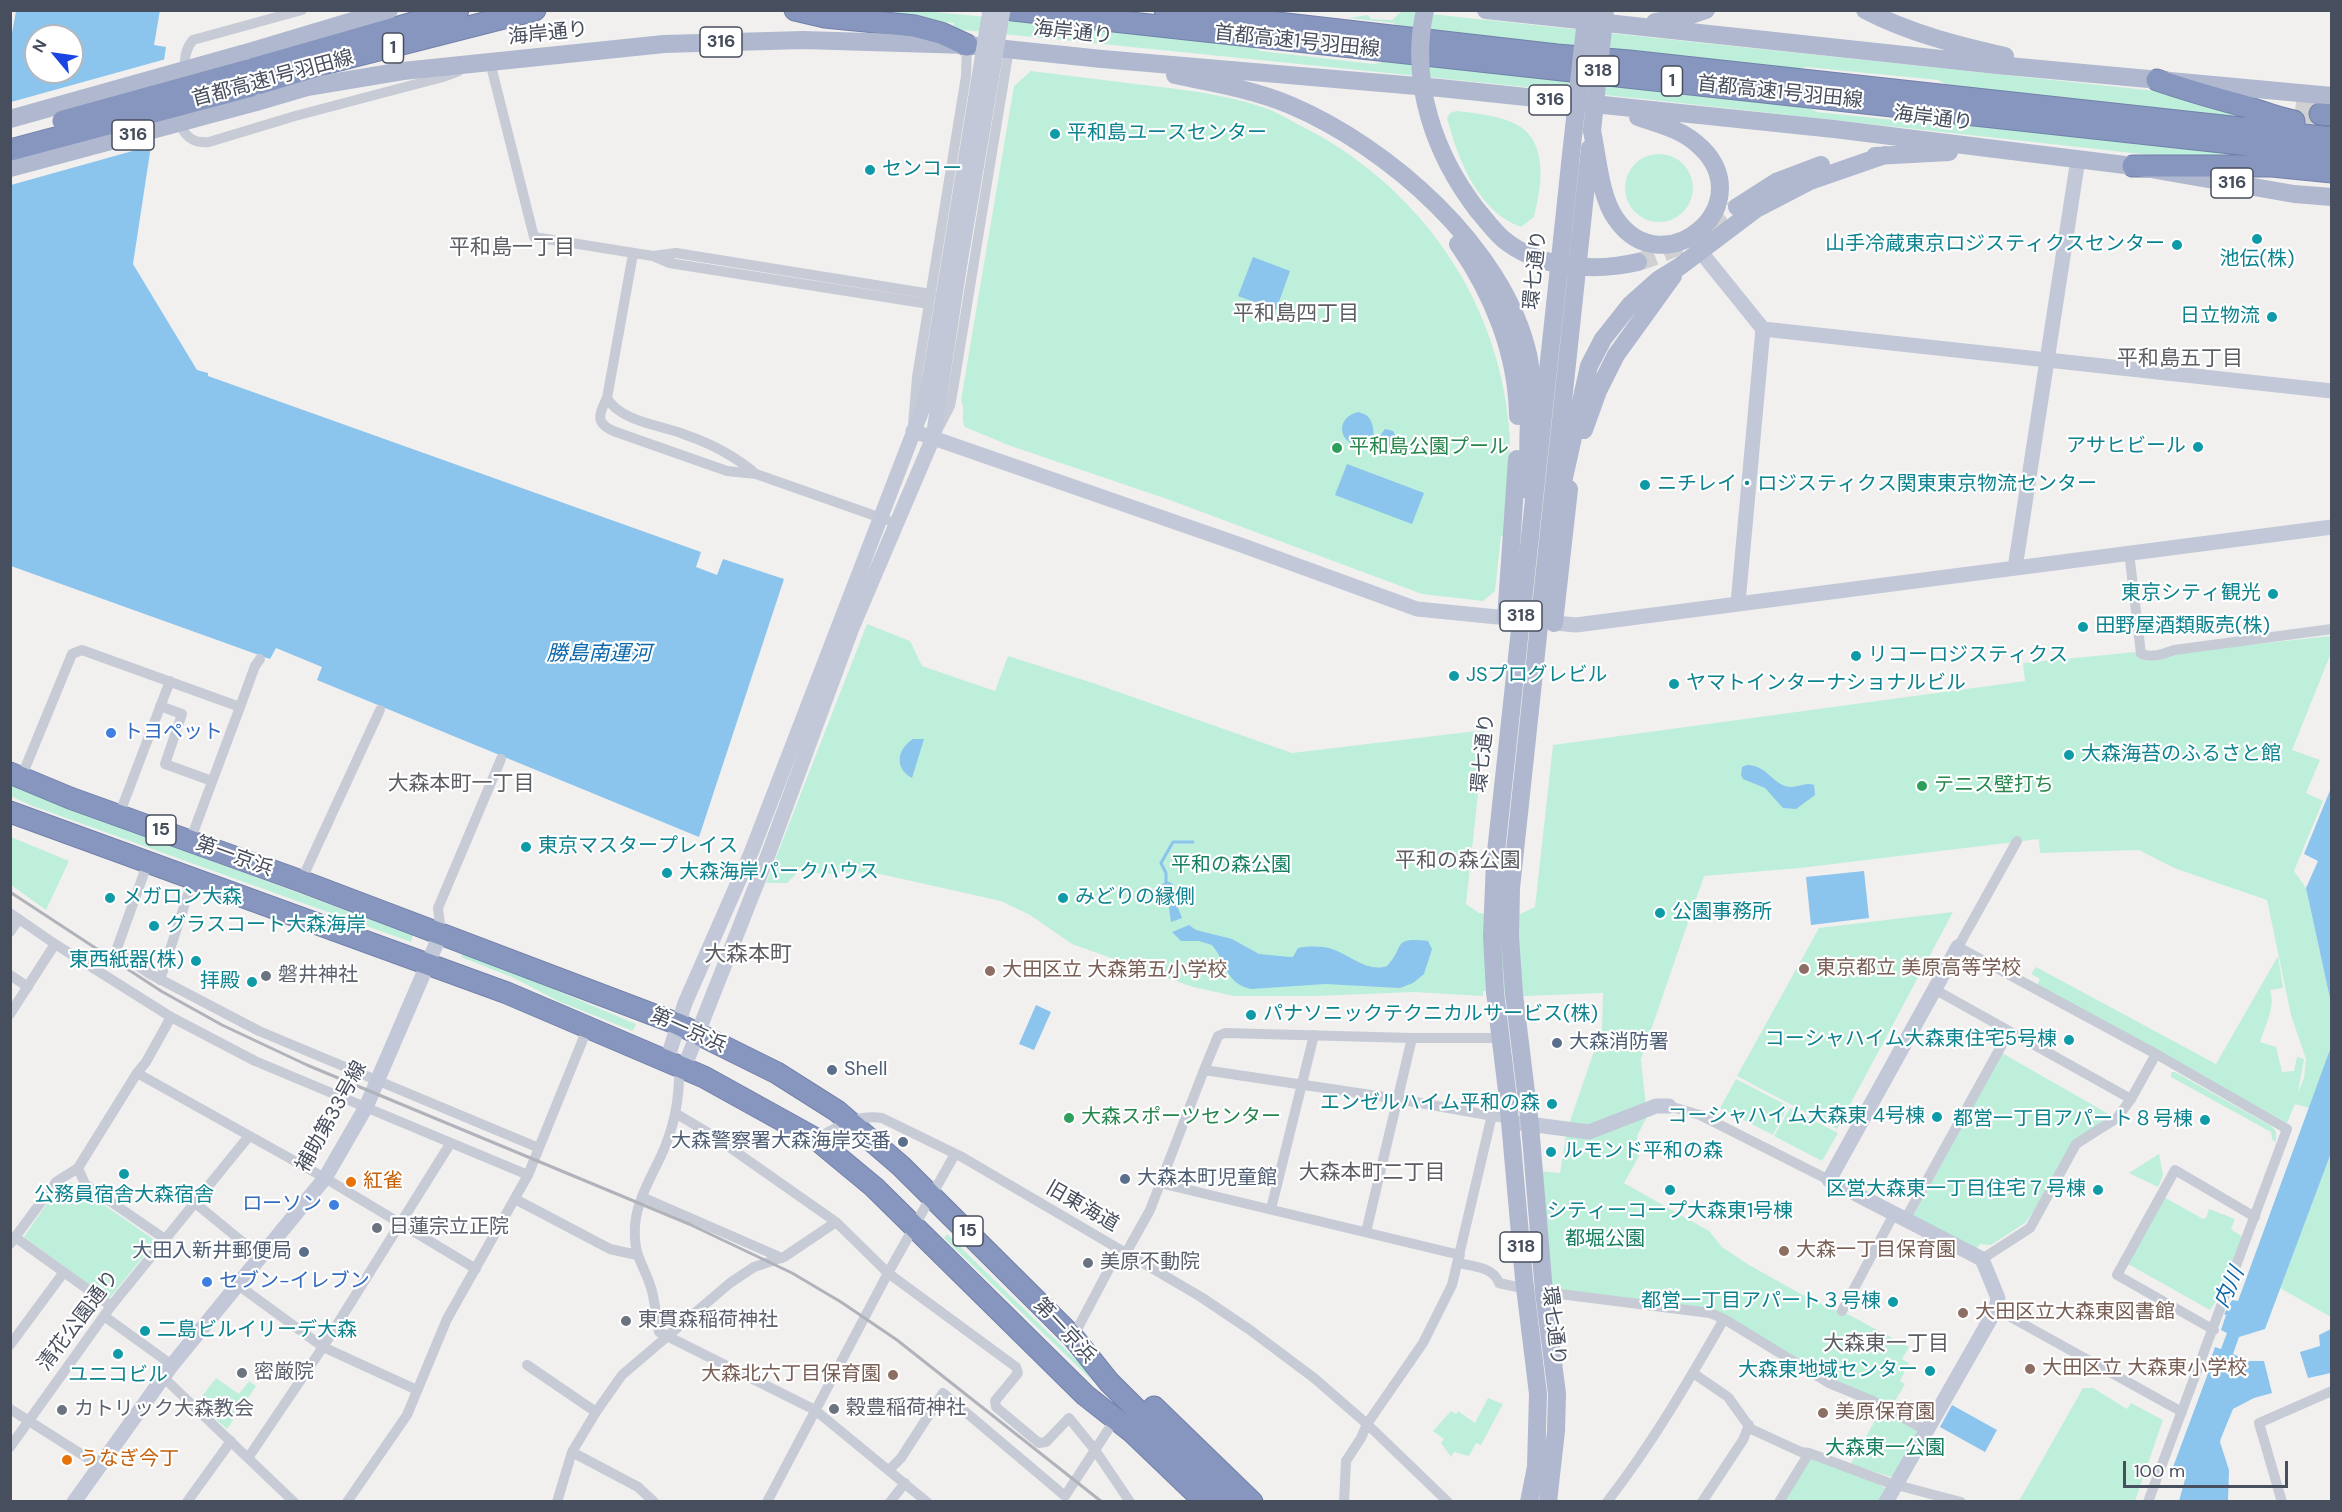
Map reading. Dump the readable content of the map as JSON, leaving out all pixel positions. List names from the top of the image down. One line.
{"streets":{"highway":["首都高速1号羽田線","1","15","第一京浜"],"main road":["海岸通り","316","318","環七通り"],"street":["補助第33号線","旧東海道","清花公園通り"]},"crossings":[["海岸通り","316"],["海岸通り","首都高速1号羽田線"],["15","第一京浜"],["第一京浜","補助第33号線"],["第一京浜","旧東海道"]],"districts":["平和島一丁目","平和島四丁目","平和島五丁目","大森本町一丁目","平和の森公園","大森本町","大森本町二丁目","大森東一丁目"],"water":["勝島南運河","内川"],"parks":["平和の森公園","都堀公園","大森東一公園"],"places":["平和島ユースセンター","センコー","池伝(株)","山手冷蔵東京ロジスティクスセンター","日立物流","アサヒビール","平和島公園プール","ニチレイ・ロジスティクス関東東京物流センター","東京シティ観光","田野屋酒類販売(株)","リコーロジスティクス","JSプログレビル","ヤマトインターナショナルビル","トヨペット","大森海苔のふるさと館","テニス壁打ち","東京マスタープレイス","大森海岸パークハウス","メガロン大森","みどりの縁側","公園事務所","グラスコート大森海岸","東西紙器(株)","東京都立 美原高等学校","大田区立 大森第五小学校","磐井神社","拝殿","パナソニックテクニカルサービス(株)","コーシャハイム大森東住宅5号棟","大森消防署","Shell","エンゼルハイム平和の森","コーシャハイム大森東 4号棟","大森スポーツセンター","都営一丁目アパート８号棟","大森警察署大森海岸交番","ルモンド平和の森","公務員宿舎大森宿舎","大森本町児童館","紅雀","シティーコープ大森東1号棟","区営大森東一丁目住宅７号棟","ローソン","日蓮宗立正院","大森一丁目保育園","大田入新井郵便局","美原不動院","セブン-イレブン","都営一丁目アパート３号棟","大田区立大森東図書館","東貫森稲荷神社","二島ビルイリーデ大森","ユニコビル","大田区立 大森東小学校","大森東地域センター","密厳院","大森北六丁目保育園","穀豊稲荷神社","カトリック大森教会","美原保育園","うなぎ今丁"],"scale_bar":"100 m","north":"top left"}
